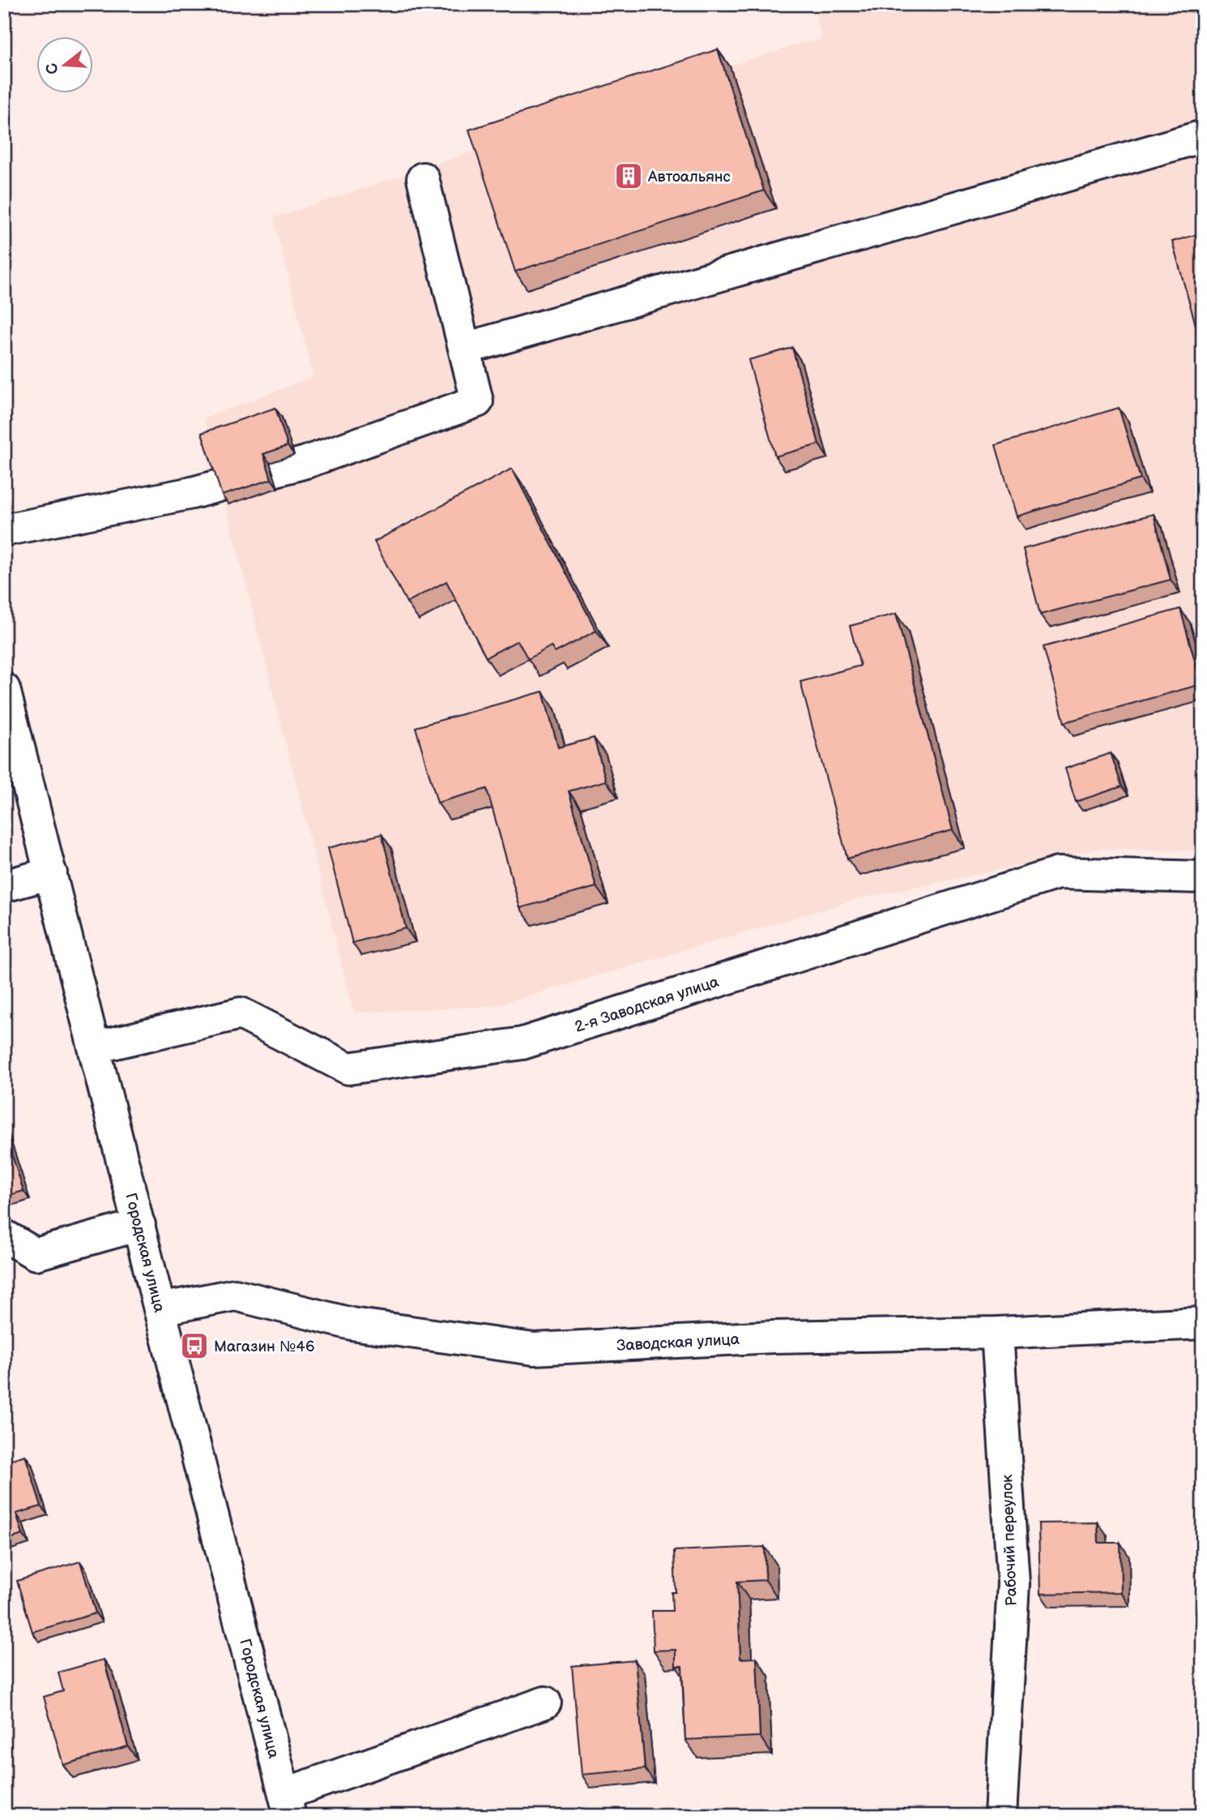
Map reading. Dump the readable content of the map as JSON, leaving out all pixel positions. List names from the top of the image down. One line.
{"streets":{"street":["2-я Заводская улица","Городская улица","Заводская улица","Рабочий переулок"]},"crossings":[["2-я Заводская улица","Городская улица"],["Городская улица","Заводская улица"],["Заводская улица","Рабочий переулок"]],"places":{"building":["Автоальянс"],"bus stop":["Магазин №46"]},"north":"left"}
